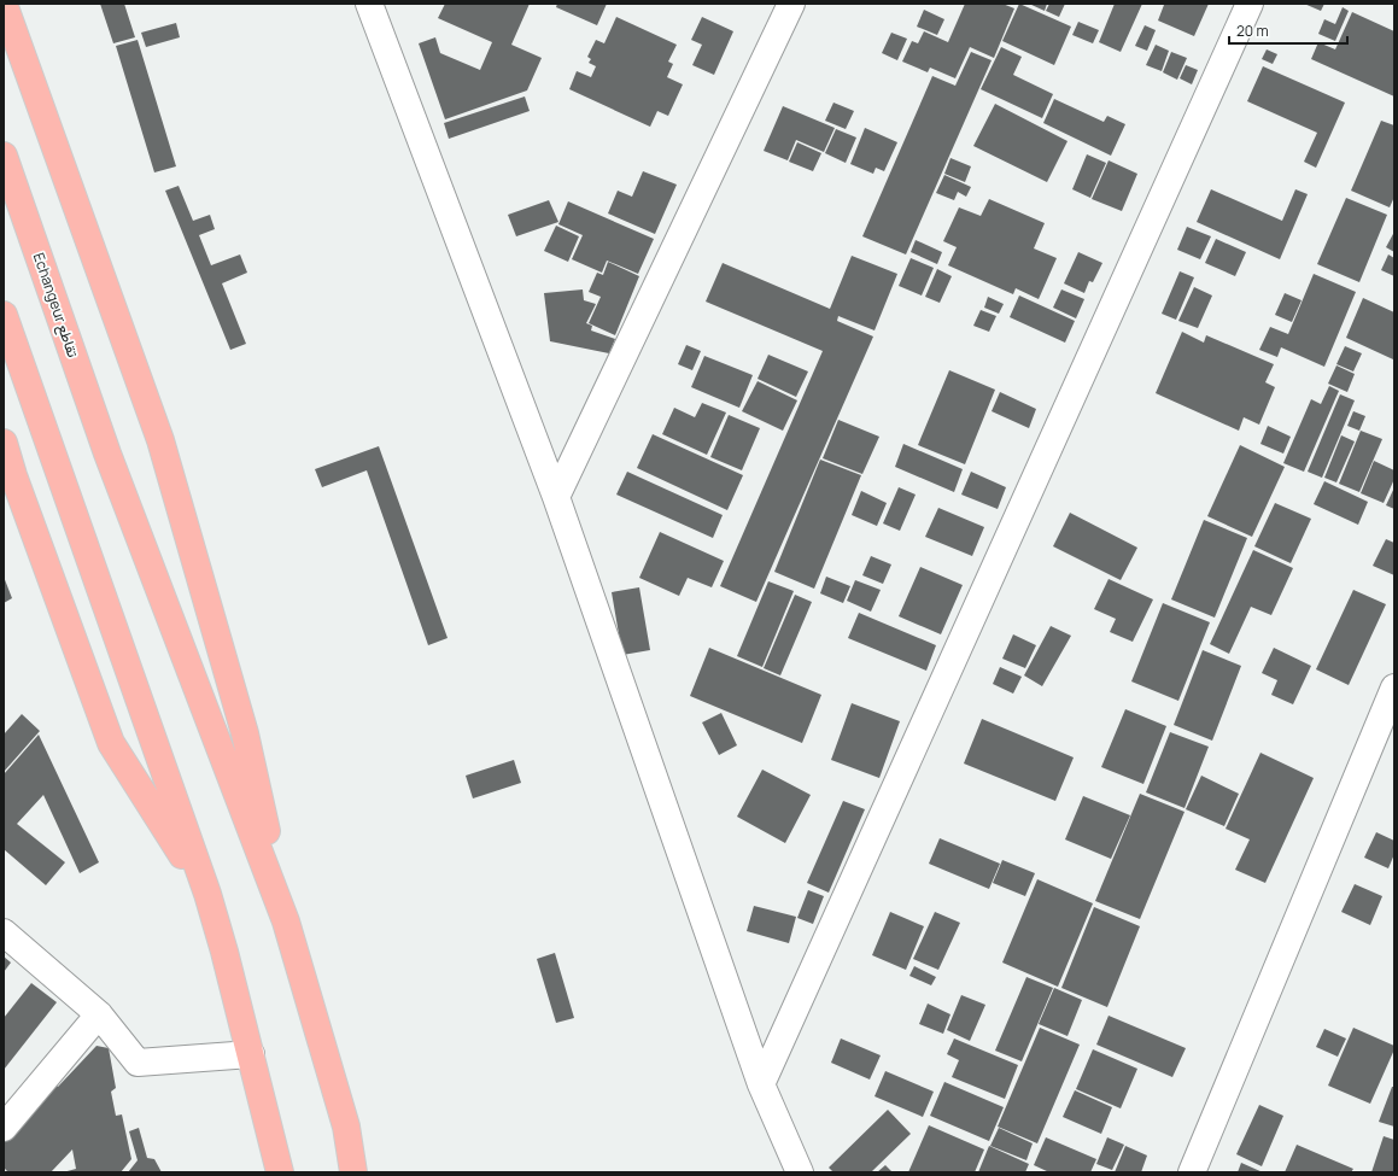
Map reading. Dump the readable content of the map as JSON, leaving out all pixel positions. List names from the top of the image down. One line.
{"streets":{"highway":["Echangeur تقاطع"]},"scale_bar":"20 m"}
